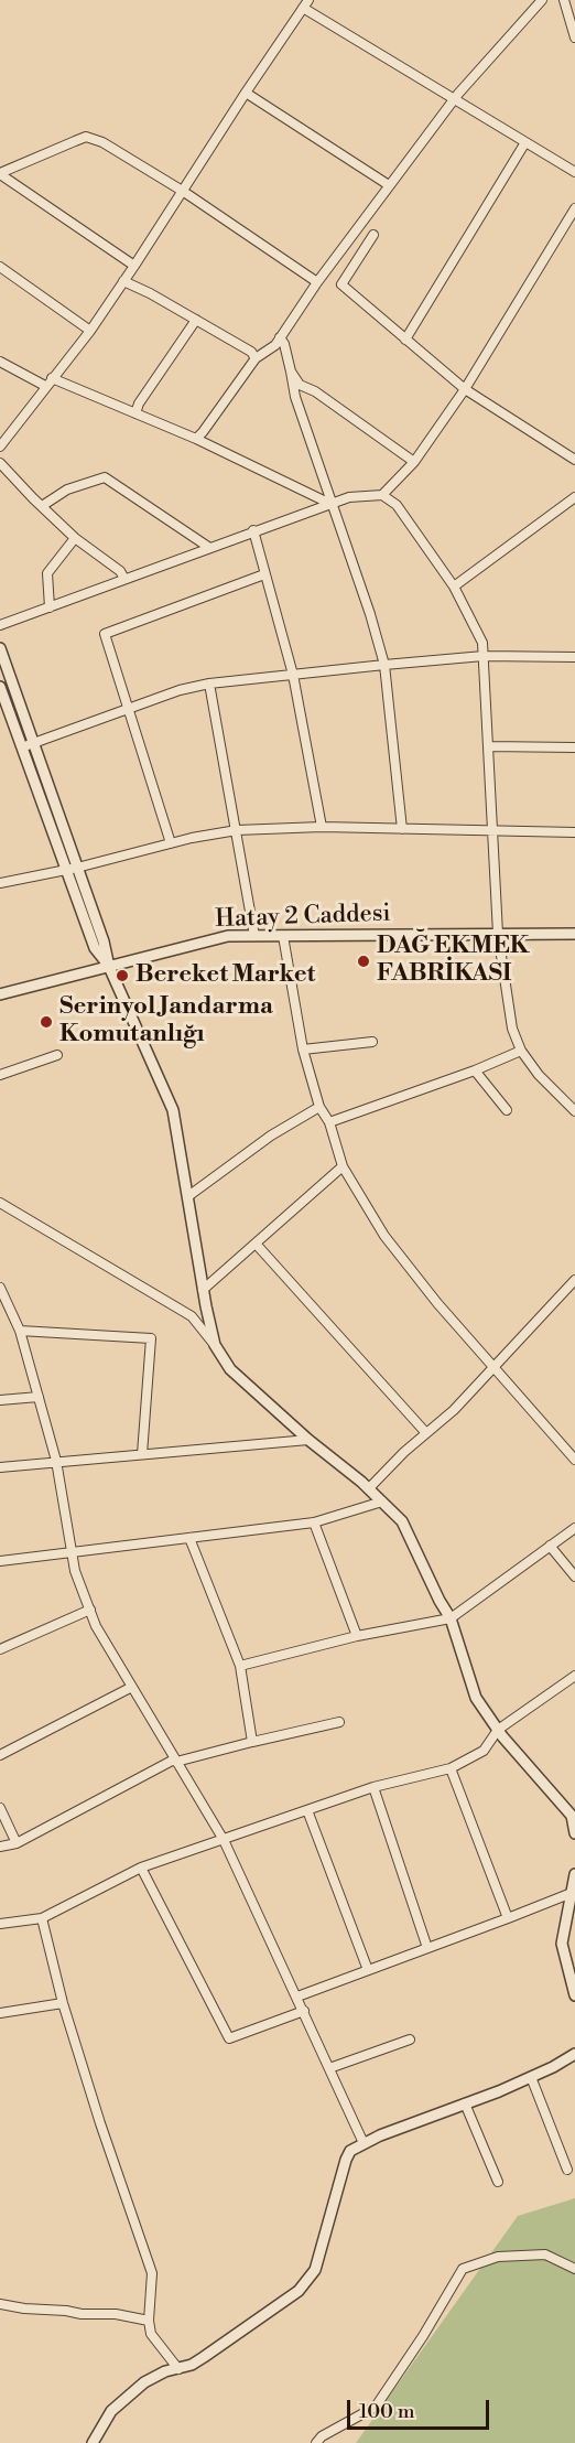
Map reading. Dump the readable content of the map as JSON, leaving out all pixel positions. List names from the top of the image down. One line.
{"streets":{"street":["Hatay 2 Caddesi"]},"places":["DAĞ EKMEK FABRİKASI","Bereket Market","Serinyol Jandarma Komutanlığı"],"scale_bar":"100 m"}
